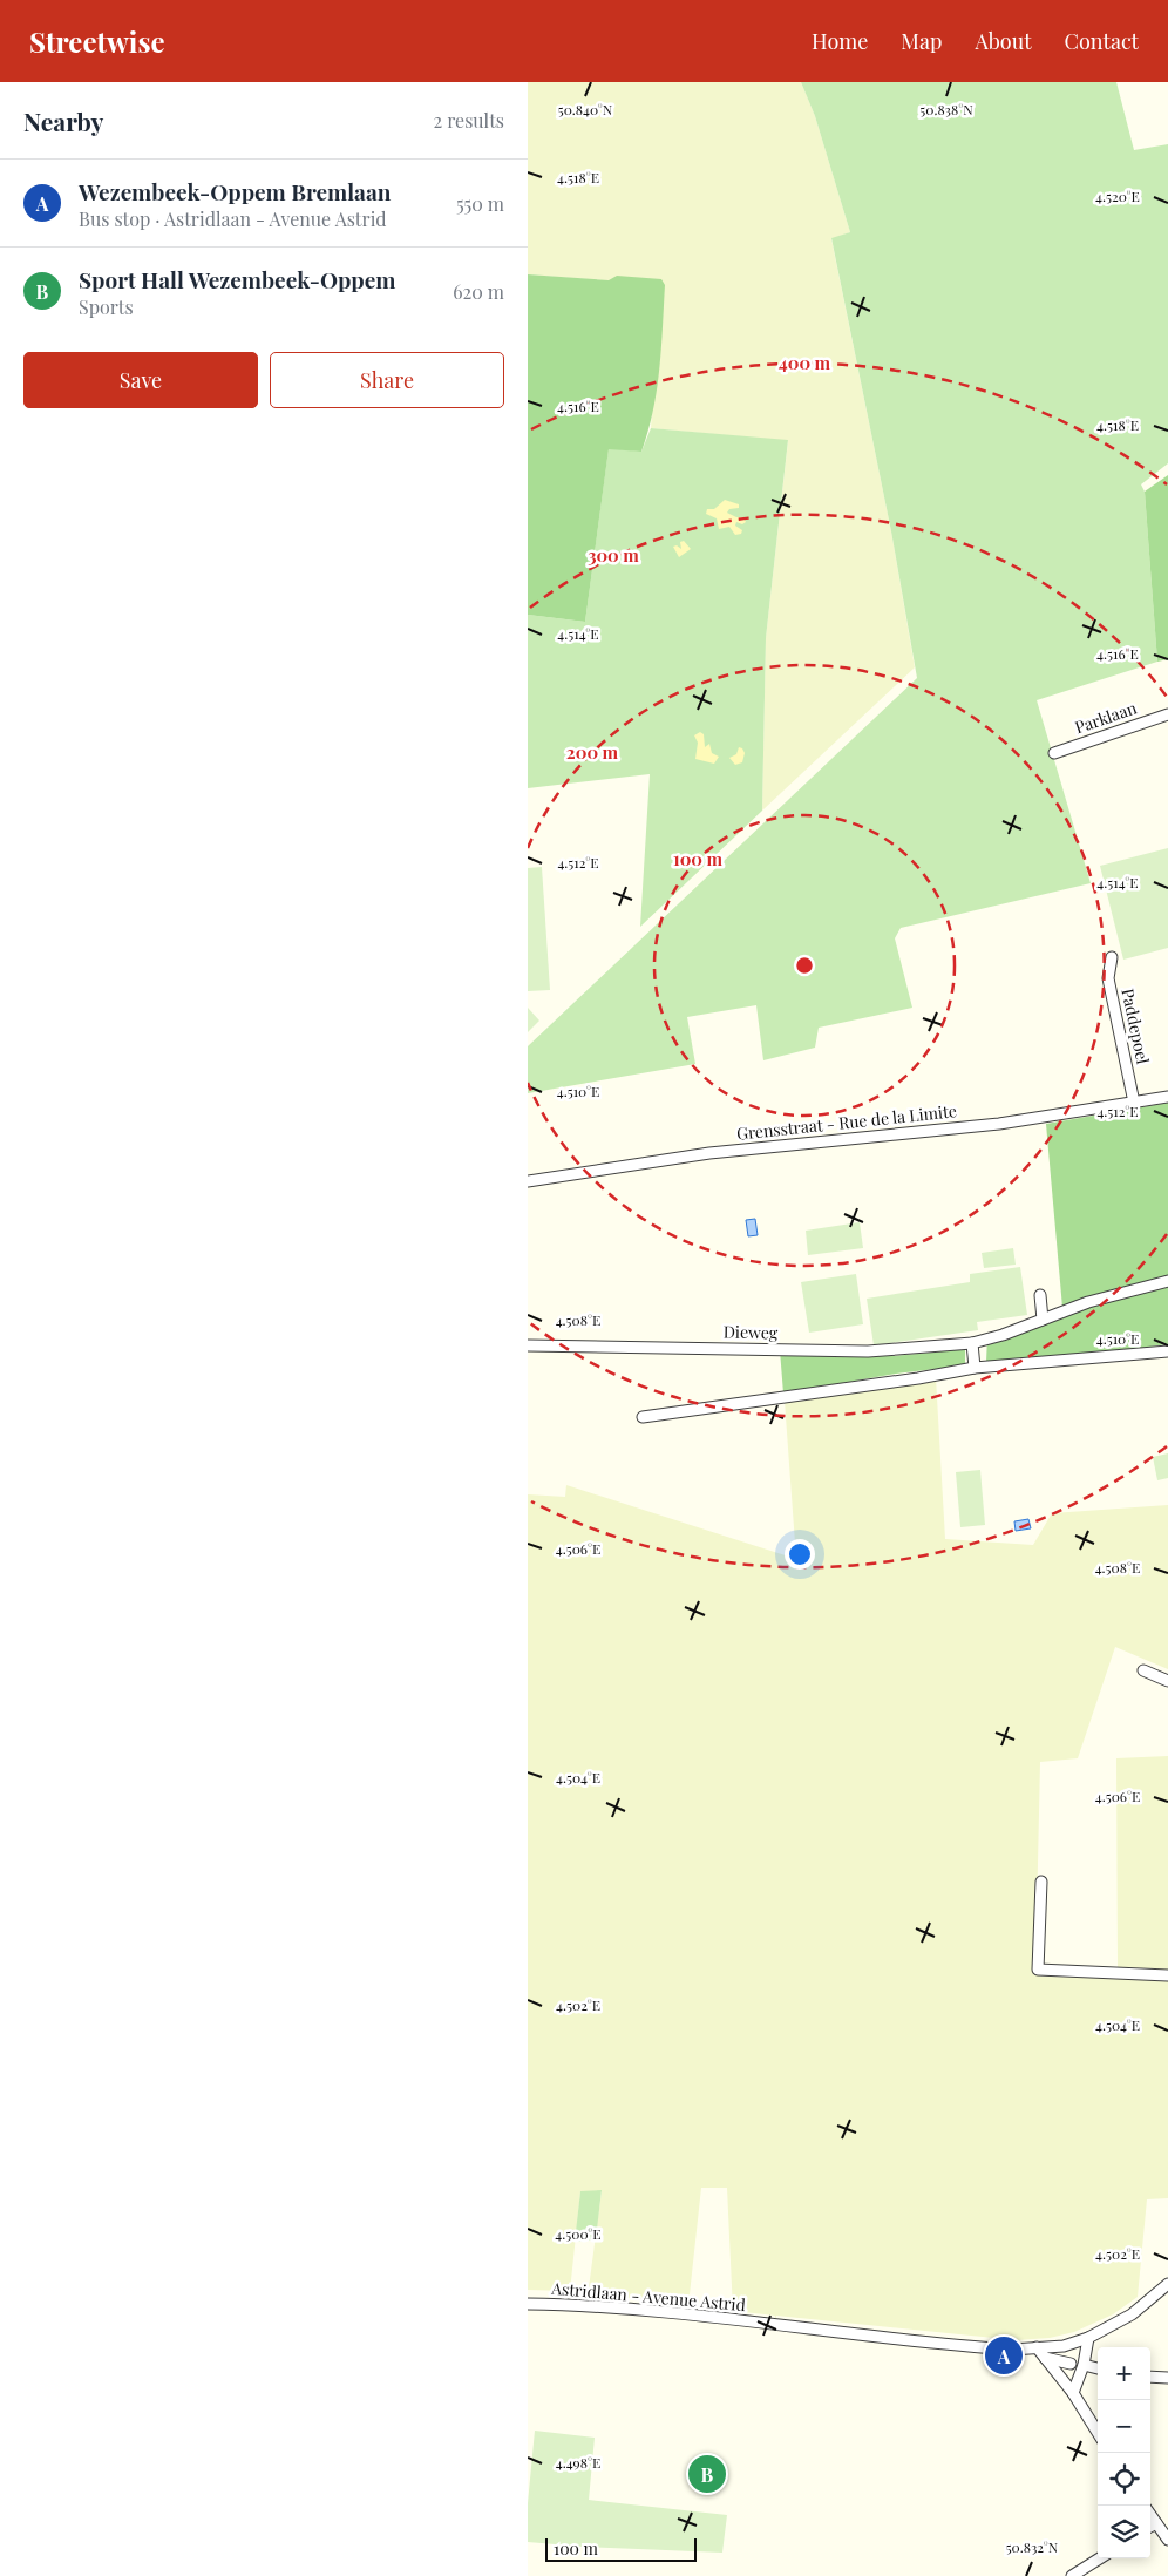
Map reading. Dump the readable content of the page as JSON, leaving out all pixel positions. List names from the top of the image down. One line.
{"streets":{"street":["Parklaan","Paddepoel","Grensstraat - Rue de la Limite","Dieweg","Astridlaan - Avenue Astrid"]},"crossings":[["Paddepoel","Grensstraat - Rue de la Limite"]],"scale_bar":"100 m","page":{"header":"Streetwise","nav":["Home","Map","About","Contact"],"heading":["Nearby","2 results"],"list":[{"mark":"A","name":"Wezembeek-Oppem Bremlaan","note":"Bus stop · Astridlaan - Avenue Astrid","value":"550 m"},{"mark":"B","name":"Sport Hall Wezembeek-Oppem","note":"Sports","value":"620 m"}],"buttons":["Save","Share"],"pins":["A","B"],"map_buttons":["+","−"],"scale":"100 m"},"coordinates":["50.840°N","50.838°N","4.518°E","4.520°E","4.516°E","4.514°E","4.512°E","4.510°E","4.508°E","4.506°E","4.504°E","4.502°E","4.500°E","4.498°E","50.832°N"],"rings":["400 m","300 m","200 m","100 m"]}
